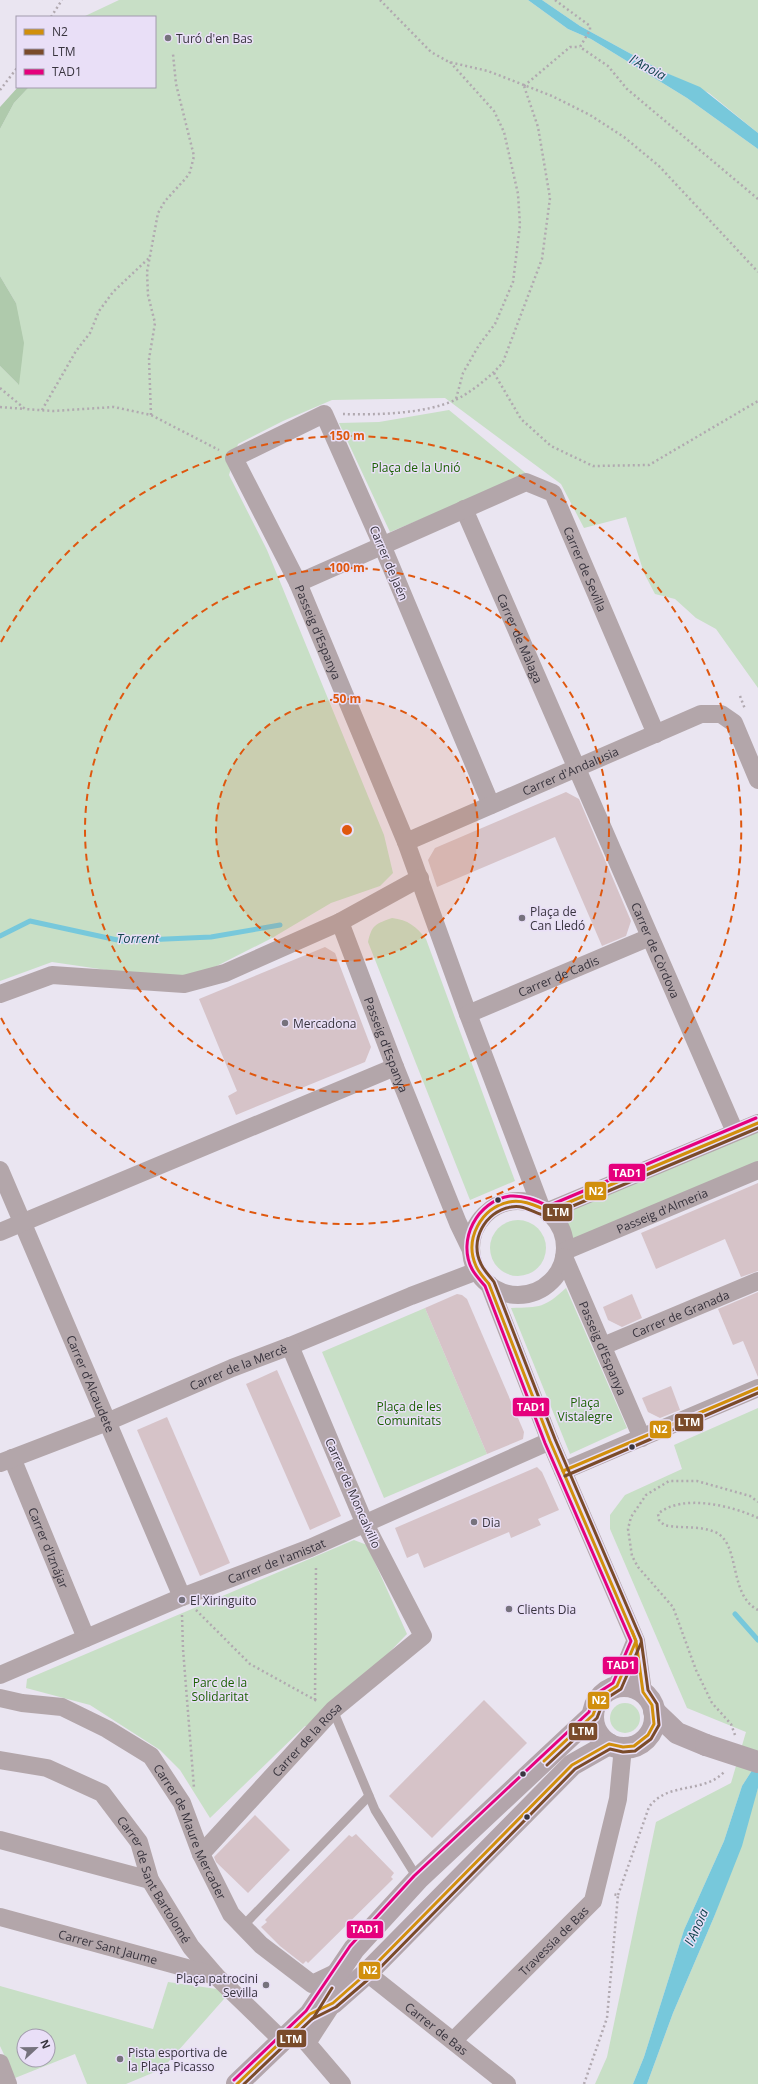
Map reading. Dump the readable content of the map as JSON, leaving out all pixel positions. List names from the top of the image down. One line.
{"streets":{"street":["Carrer de Jaén","Carrer de Sevilla","Passeig d'Espanya","Carrer de Màlaga","Carrer d'Andalusia","Carrer de Còrdova","Carrer de Cadis","Passeig d'Almeria","Carrer de Granada","Carrer de la Mercè","Carrer d'Alcaudete","Carrer de Moncalvillo","Carrer d'Iznájar","Carrer de l'amistat","Carrer de la Rosa","Carrer de Maure Mercader","Carrer de Sant Bartolomé","Travessia de Bas","Carrer Sant Jaume","Carrer de Bas"]},"crossings":[["Carrer de Jaén","Carrer de Sevilla"],["Carrer de Jaén","Carrer d'Andalusia"],["Carrer de Sevilla","Passeig d'Espanya"],["Carrer de Sevilla","Carrer de Màlaga"],["Carrer de Sevilla","Carrer d'Andalusia"],["Passeig d'Espanya","Carrer d'Andalusia"],["Passeig d'Espanya","Carrer de Cadis"],["Passeig d'Espanya","Passeig d'Almeria"],["Passeig d'Espanya","Carrer de Granada"],["Passeig d'Espanya","Carrer de la Mercè"],["Passeig d'Espanya","Carrer de l'amistat"],["Passeig d'Espanya","Travessia de Bas"],["Carrer de Màlaga","Carrer d'Andalusia"],["Carrer de Màlaga","Carrer de Còrdova"],["Carrer d'Andalusia","Carrer de Còrdova"],["Carrer de Còrdova","Carrer de Cadis"],["Passeig d'Almeria","Carrer de la Mercè"],["Carrer de la Mercè","Carrer d'Alcaudete"],["Carrer de la Mercè","Carrer de Moncalvillo"],["Carrer de la Mercè","Carrer d'Iznájar"],["Carrer d'Alcaudete","Carrer de l'amistat"],["Carrer de Moncalvillo","Carrer de l'amistat"],["Carrer de Moncalvillo","Carrer de la Rosa"],["Carrer d'Iznájar","Carrer de l'amistat"],["Carrer de la Rosa","Carrer de Maure Mercader"],["Carrer de Sant Bartolomé","Carrer Sant Jaume"],["Travessia de Bas","Carrer de Bas"]],"water":["l'Anoia","Torrent"],"parks":["Plaça de la Unió","Plaça Vistalegre","Plaça de les Comunitats","Parc de la Solidaritat"],"places":["Turó d'en Bas","Plaça de Can Lledó","Mercadona","Dia","El Xiringuito","Clients Dia","Plaça patrocini Sevilla","Pista esportiva de la Plaça Picasso"],"lines":["transit line TAD1","transit line N2","transit line LTM"],"legend":["N2","LTM","TAD1"],"north":"right","rings":["150 m","100 m","50 m"]}
